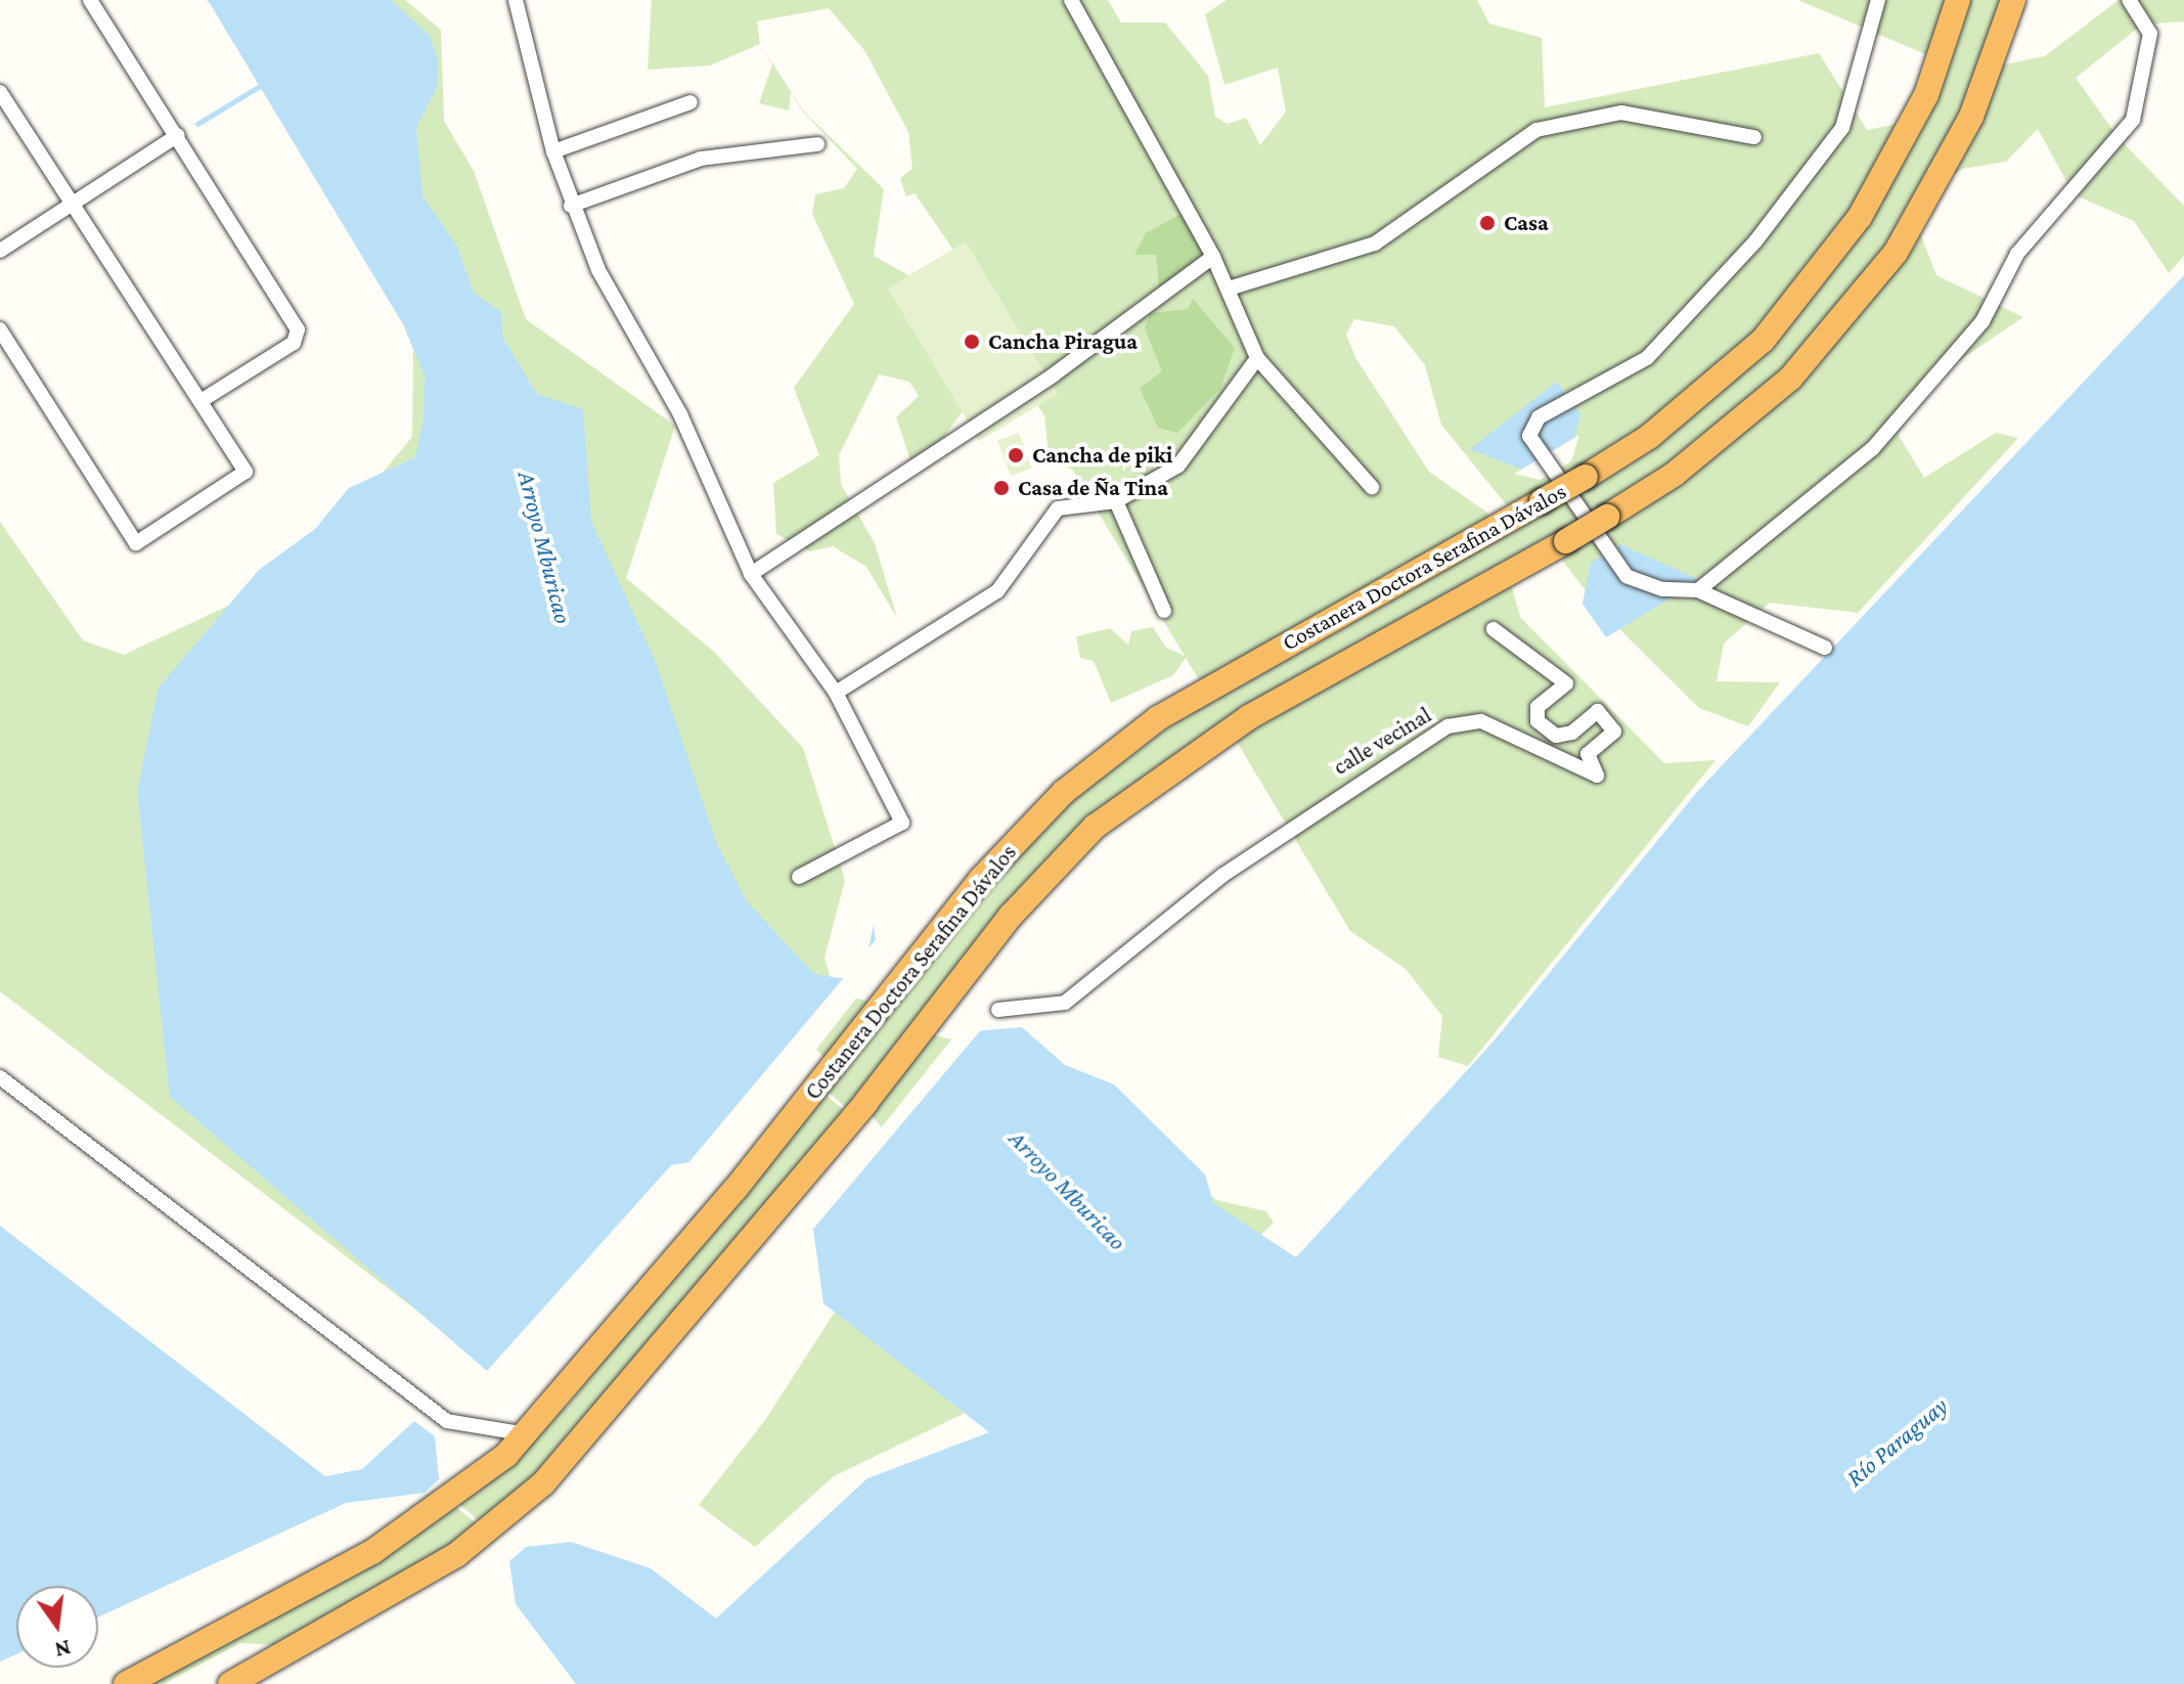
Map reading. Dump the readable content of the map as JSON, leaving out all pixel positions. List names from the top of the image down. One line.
{"streets":{"highway":["Costanera Doctora Serafina Dávalos"],"street":["calle vecinal"]},"water":["Arroyo Mburicao","Río Paraguay"],"places":["Casa","Cancha Piragua","Cancha de piki","Casa de Ña Tina"],"north":"bottom"}
